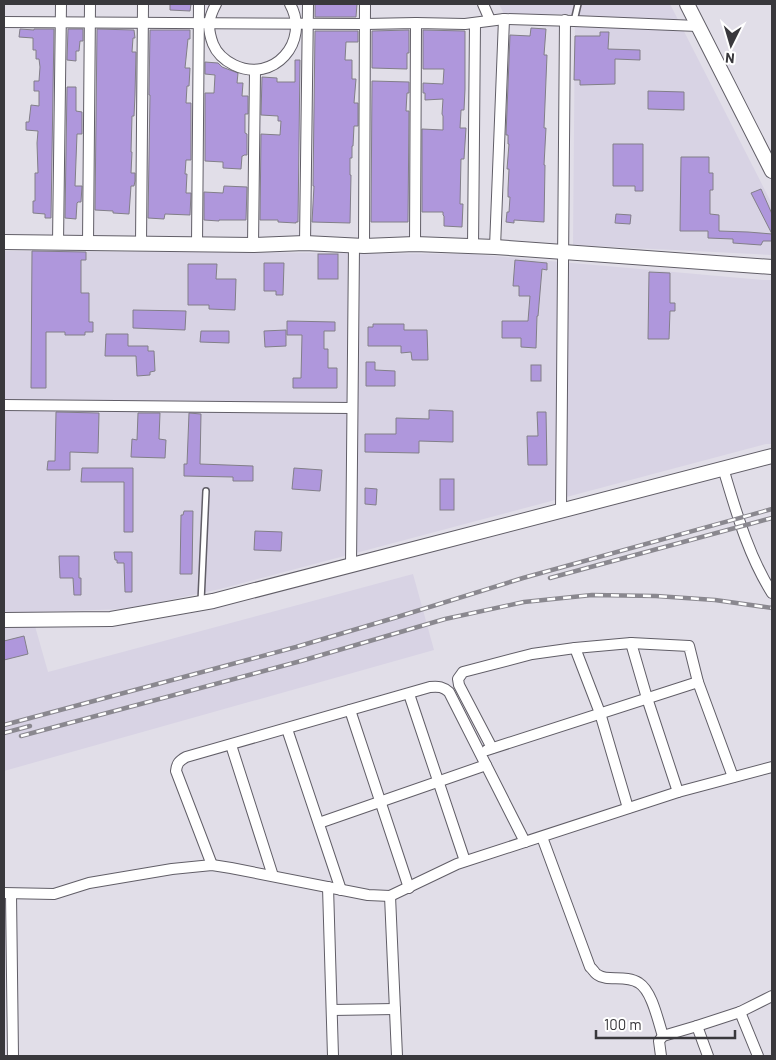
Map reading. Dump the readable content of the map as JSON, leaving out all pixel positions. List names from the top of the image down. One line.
{"scale_bar":"100 m","north":"bottom"}
